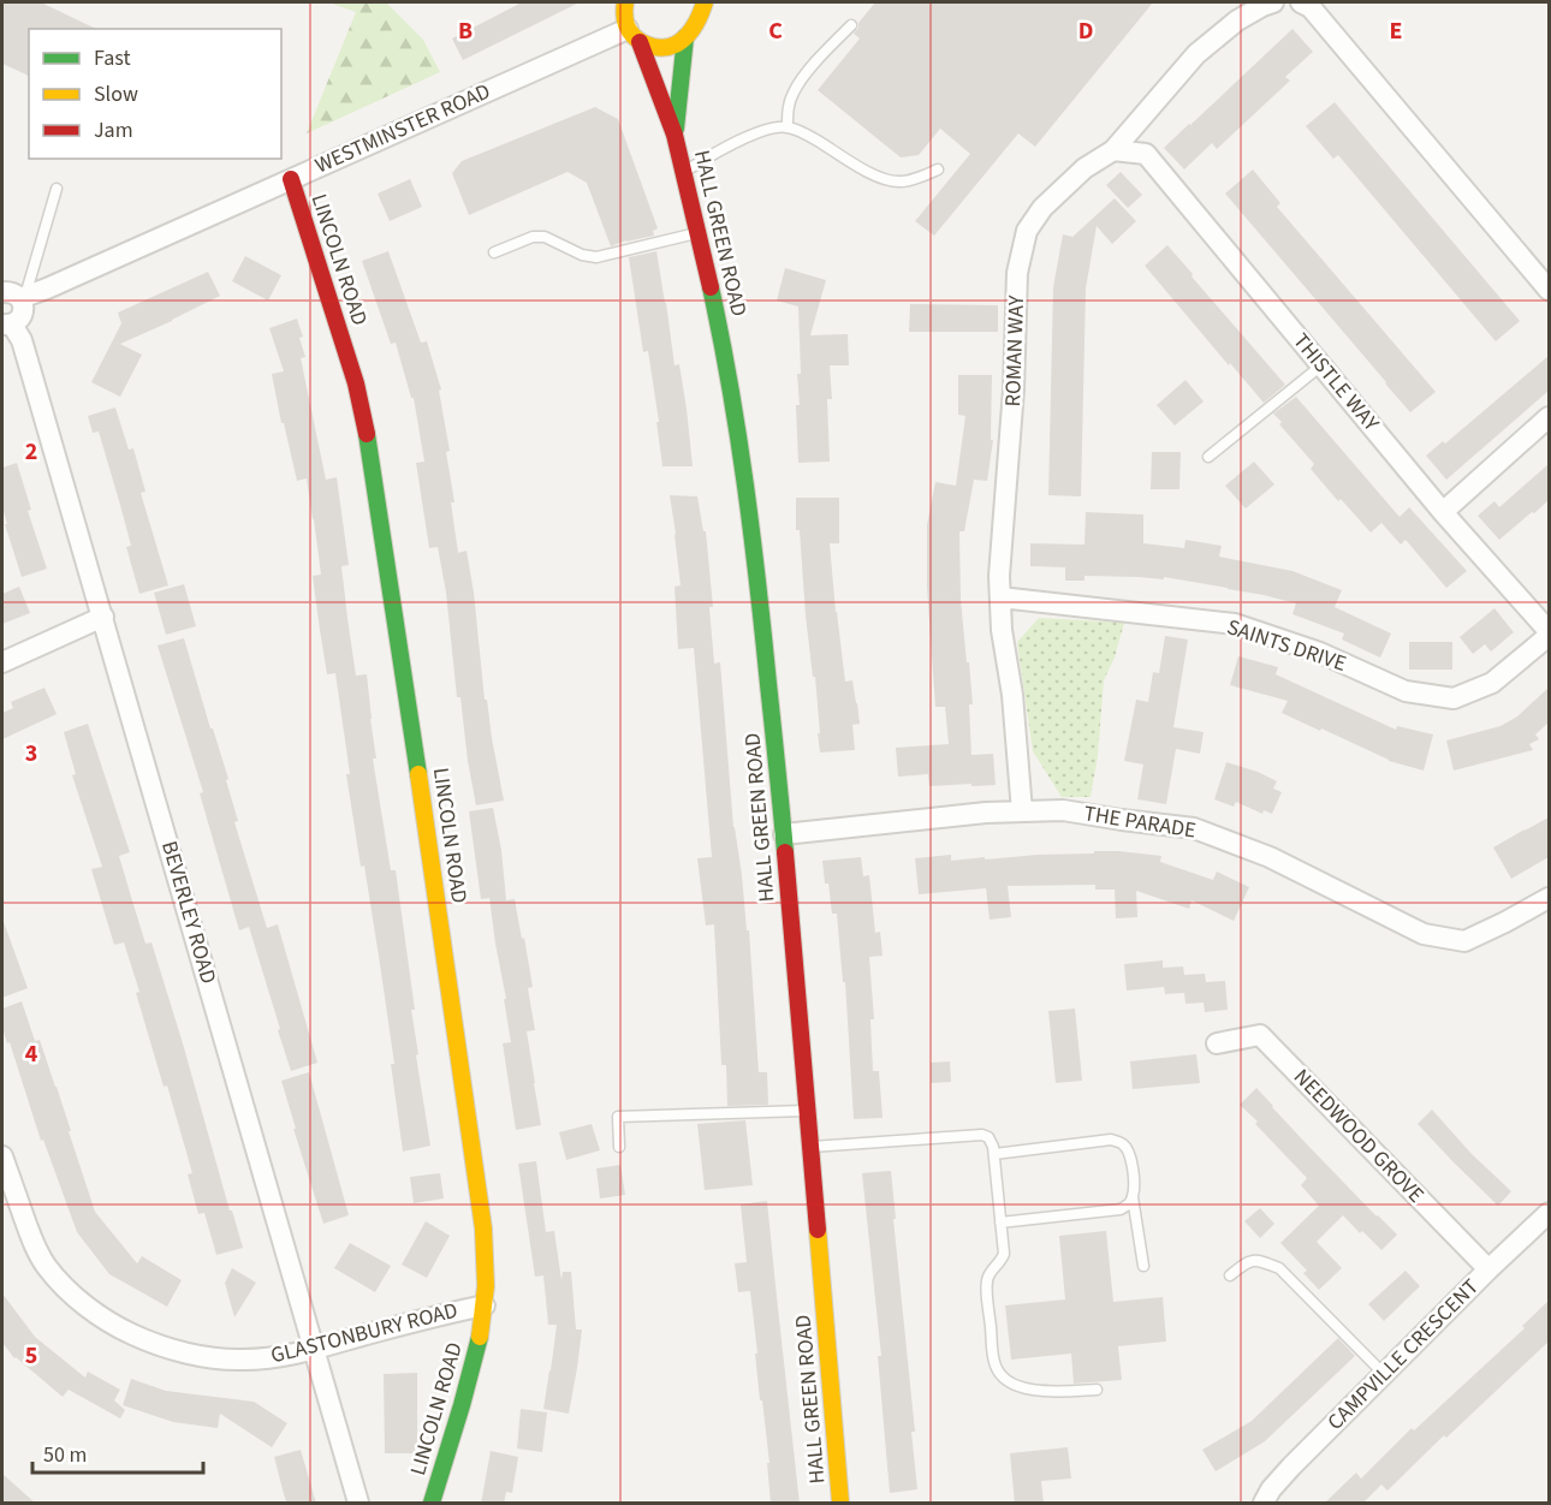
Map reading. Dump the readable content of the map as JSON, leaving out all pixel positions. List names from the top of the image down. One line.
{"streets":{"street":["WESTMINSTER ROAD","HALL GREEN ROAD","LINCOLN ROAD","ROMAN WAY","THISTLE WAY","SAINTS DRIVE","THE PARADE","BEVERLEY ROAD","NEEDWOOD GROVE","GLASTONBURY ROAD","CAMPVILLE CRESCENT"]},"crossings":[["WESTMINSTER ROAD","HALL GREEN ROAD"],["WESTMINSTER ROAD","LINCOLN ROAD"],["HALL GREEN ROAD","THE PARADE"],["LINCOLN ROAD","GLASTONBURY ROAD"],["ROMAN WAY","THISTLE WAY"],["ROMAN WAY","SAINTS DRIVE"],["ROMAN WAY","THE PARADE"],["THISTLE WAY","SAINTS DRIVE"],["BEVERLEY ROAD","GLASTONBURY ROAD"],["NEEDWOOD GROVE","CAMPVILLE CRESCENT"]],"legend":["Fast","Slow","Jam"],"scale_bar":"50 m","grid":{"columns":["B","C","D","E"],"rows":["2","3","4","5"]}}
